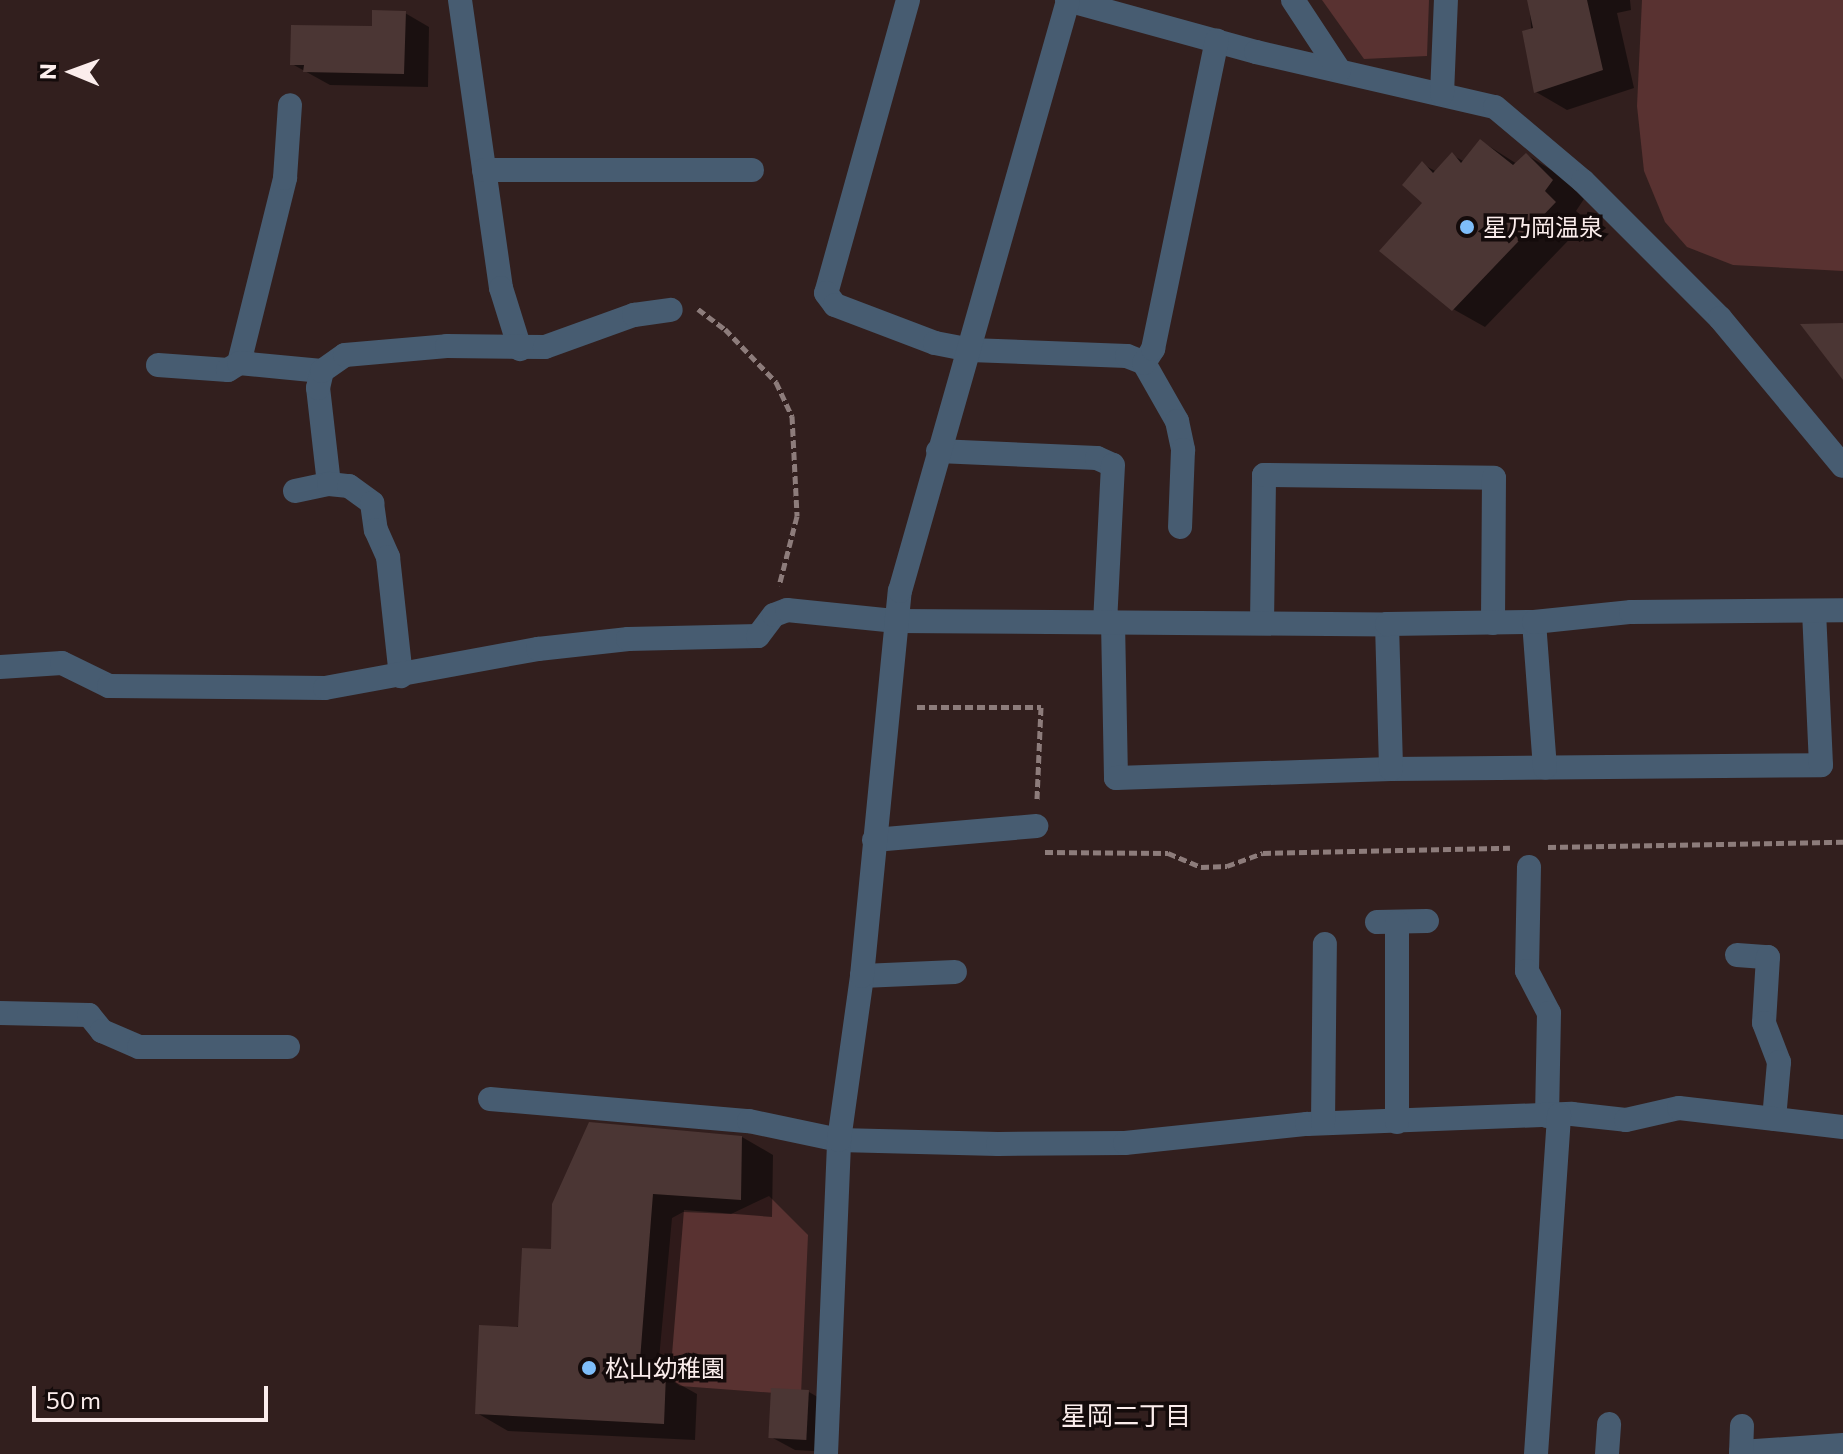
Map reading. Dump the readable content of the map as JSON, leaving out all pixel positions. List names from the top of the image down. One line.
{"districts":["星岡二丁目"],"places":["星乃岡温泉","松山幼稚園"],"scale_bar":"50 m","north":"left"}
